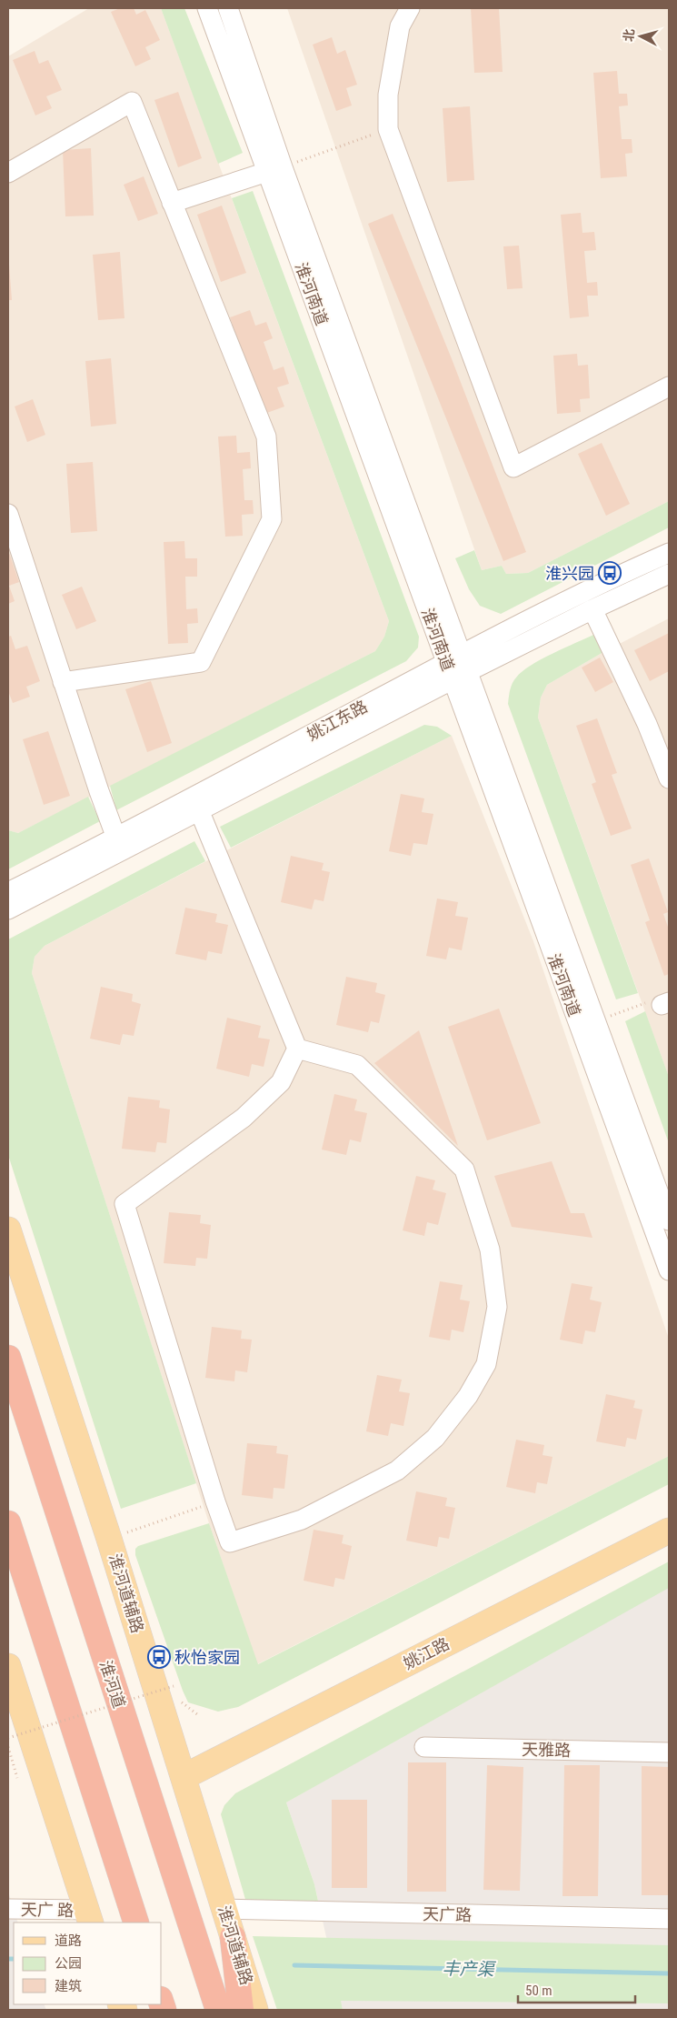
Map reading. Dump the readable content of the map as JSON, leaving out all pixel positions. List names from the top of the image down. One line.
{"streets":{"highway":["淮河道"],"main road":["淮河道辅路","姚江路"],"street":["淮河南道","姚江东路","天雅路","天广 路","天广路"]},"crossings":[["淮河南道","姚江东路"],["淮河道辅路","姚江路"],["淮河道辅路","天广路"]],"water":["丰产渠"],"places":{"bus stop":["淮兴园","秋怡家园"]},"legend":["道路","公园","建筑"],"scale_bar":"50 m","north":"left"}
